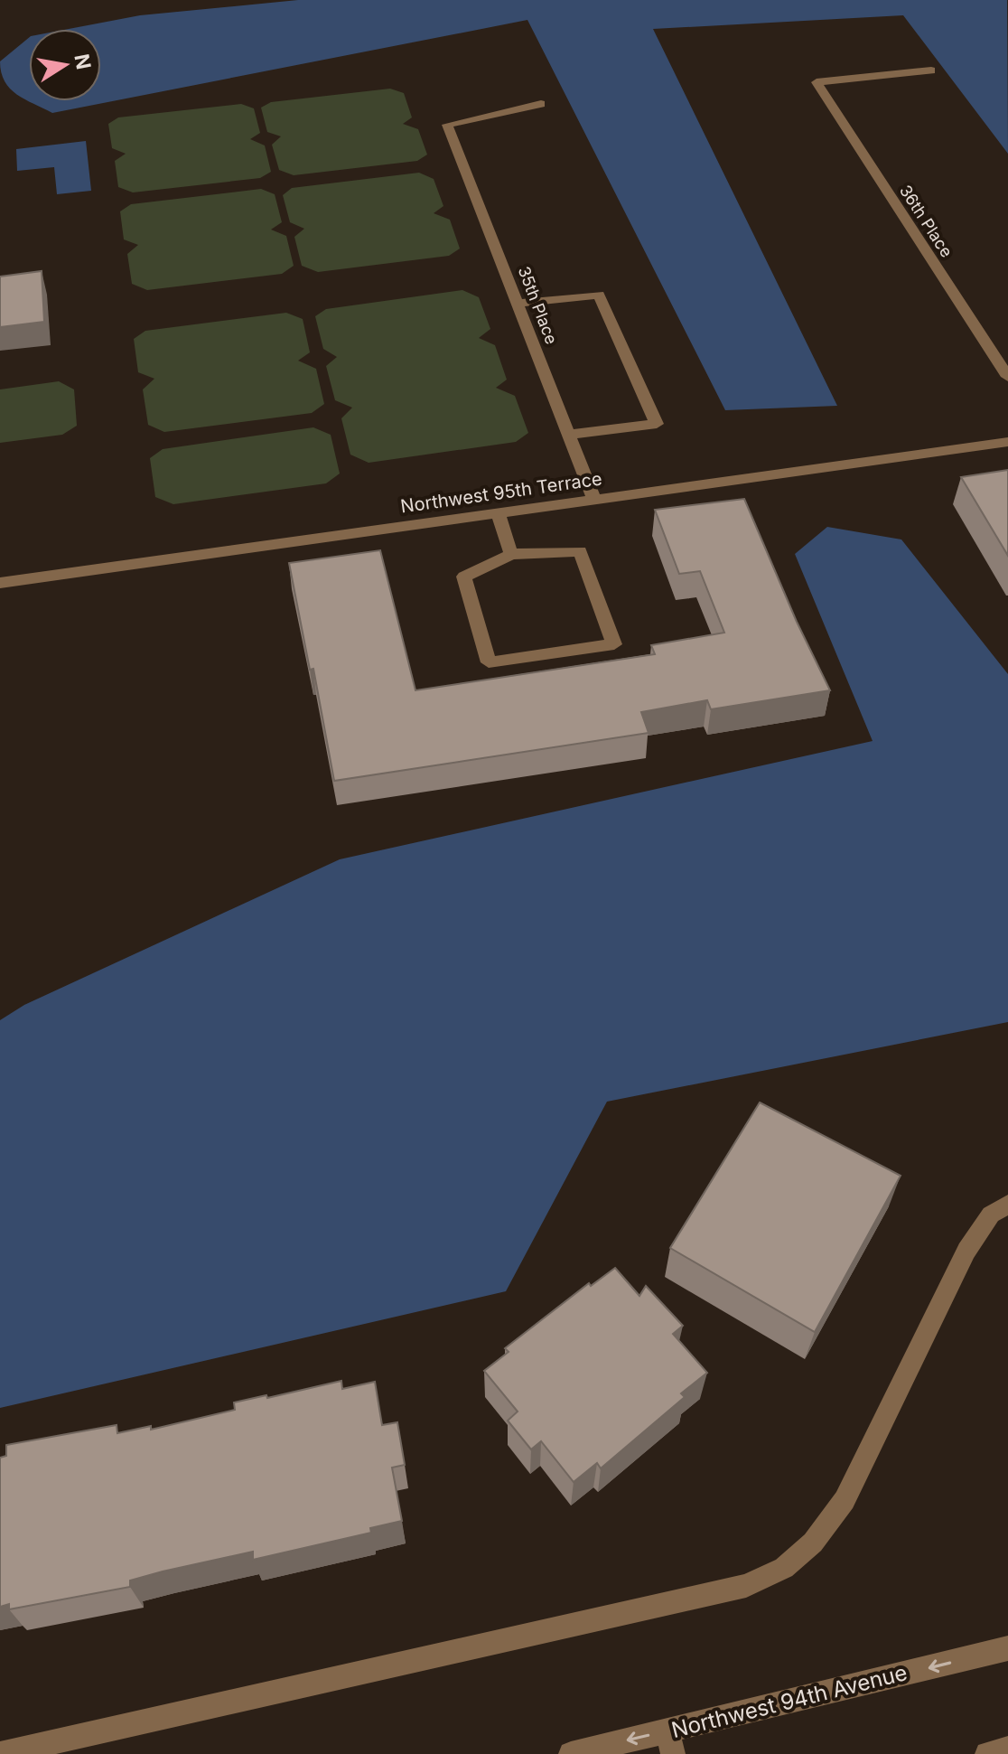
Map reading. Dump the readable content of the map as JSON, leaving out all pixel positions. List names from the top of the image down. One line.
{"streets":{"street":["36th Place","35th Place","Northwest 95th Terrace","Northwest 94th Avenue"]},"crossings":[["35th Place","Northwest 95th Terrace"]],"one_way":["Northwest 94th Avenue"],"north":"right"}
